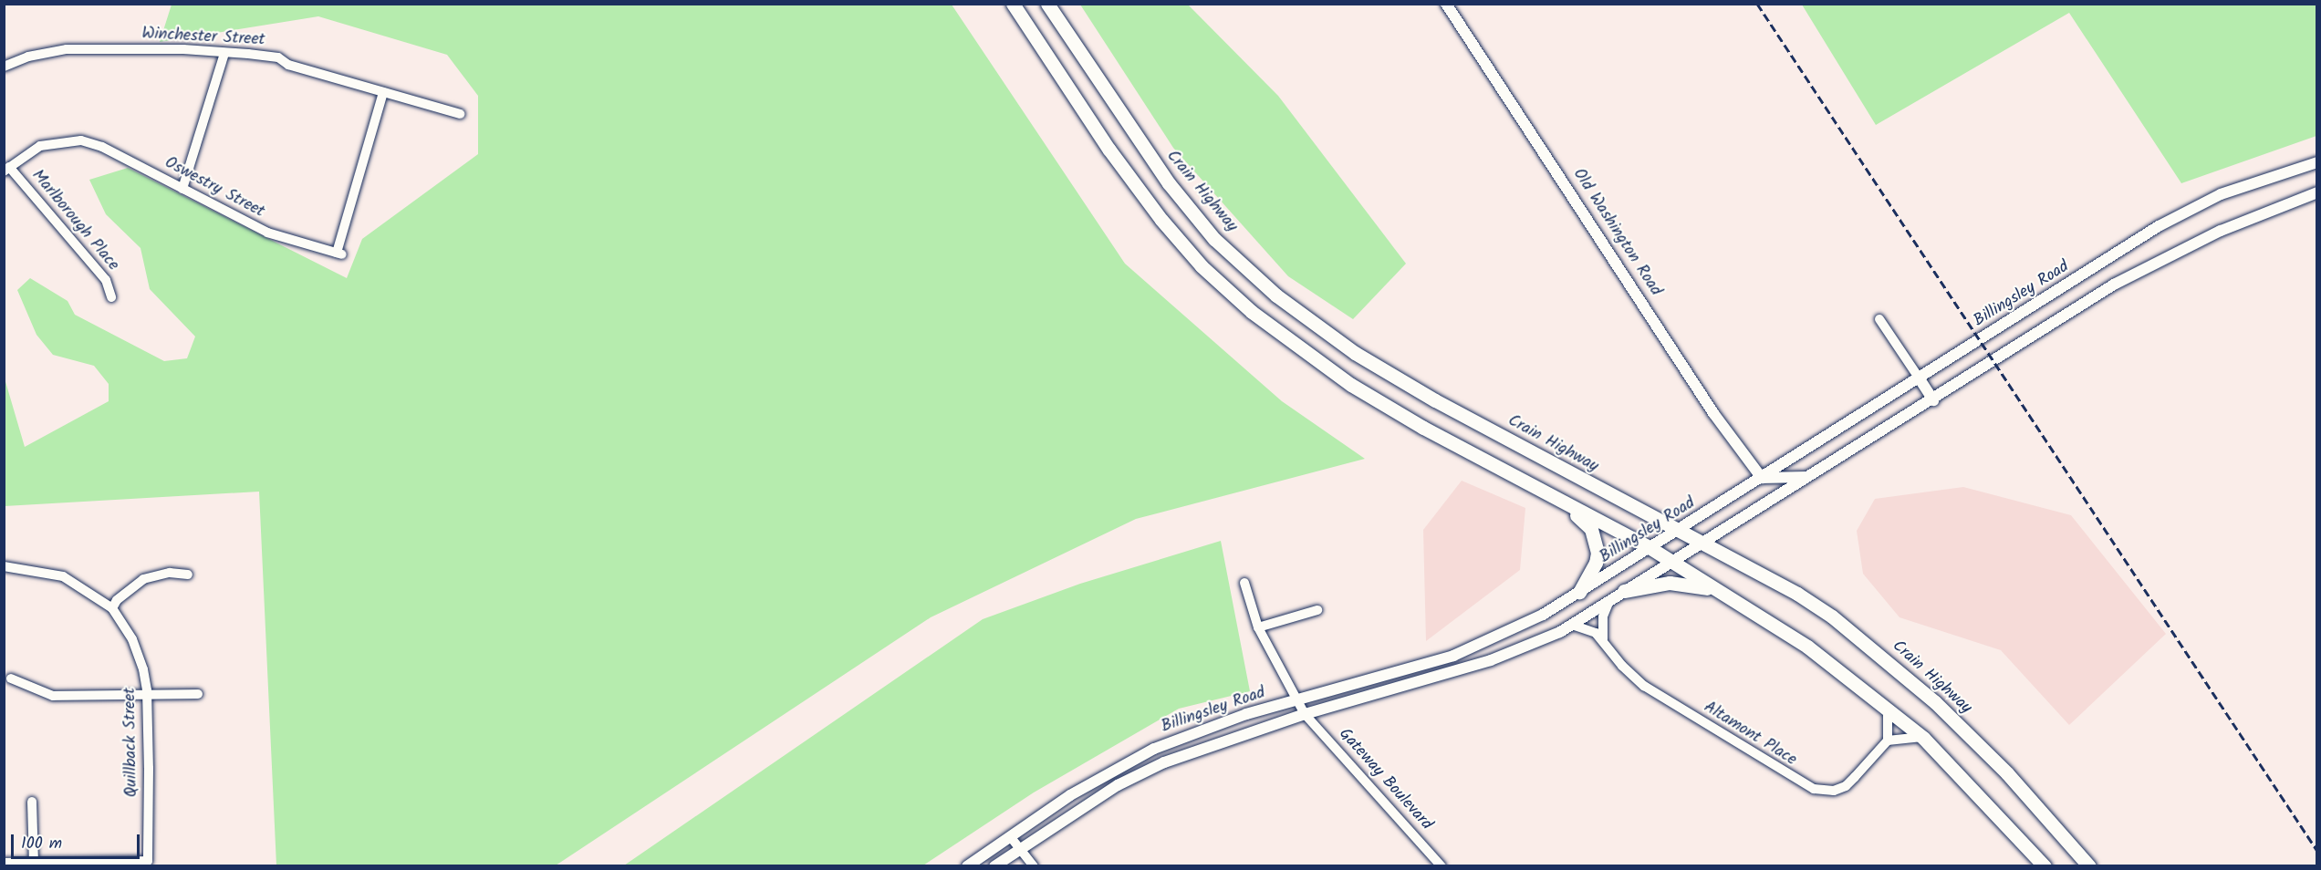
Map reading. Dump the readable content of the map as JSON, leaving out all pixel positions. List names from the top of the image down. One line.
{"streets":{"highway":["Crain Highway"],"main road":["Old Washington Road","Billingsley Road"],"street":["Winchester Street","Oswestry Street","Marlborough Place","Altamont Place","Quillback Street","Gateway Boulevard"]},"crossings":[["Winchester Street","Oswestry Street"],["Oswestry Street","Marlborough Place"],["Crain Highway","Billingsley Road"],["Old Washington Road","Billingsley Road"],["Billingsley Road","Altamont Place"],["Billingsley Road","Gateway Boulevard"]],"scale_bar":"100 m"}
